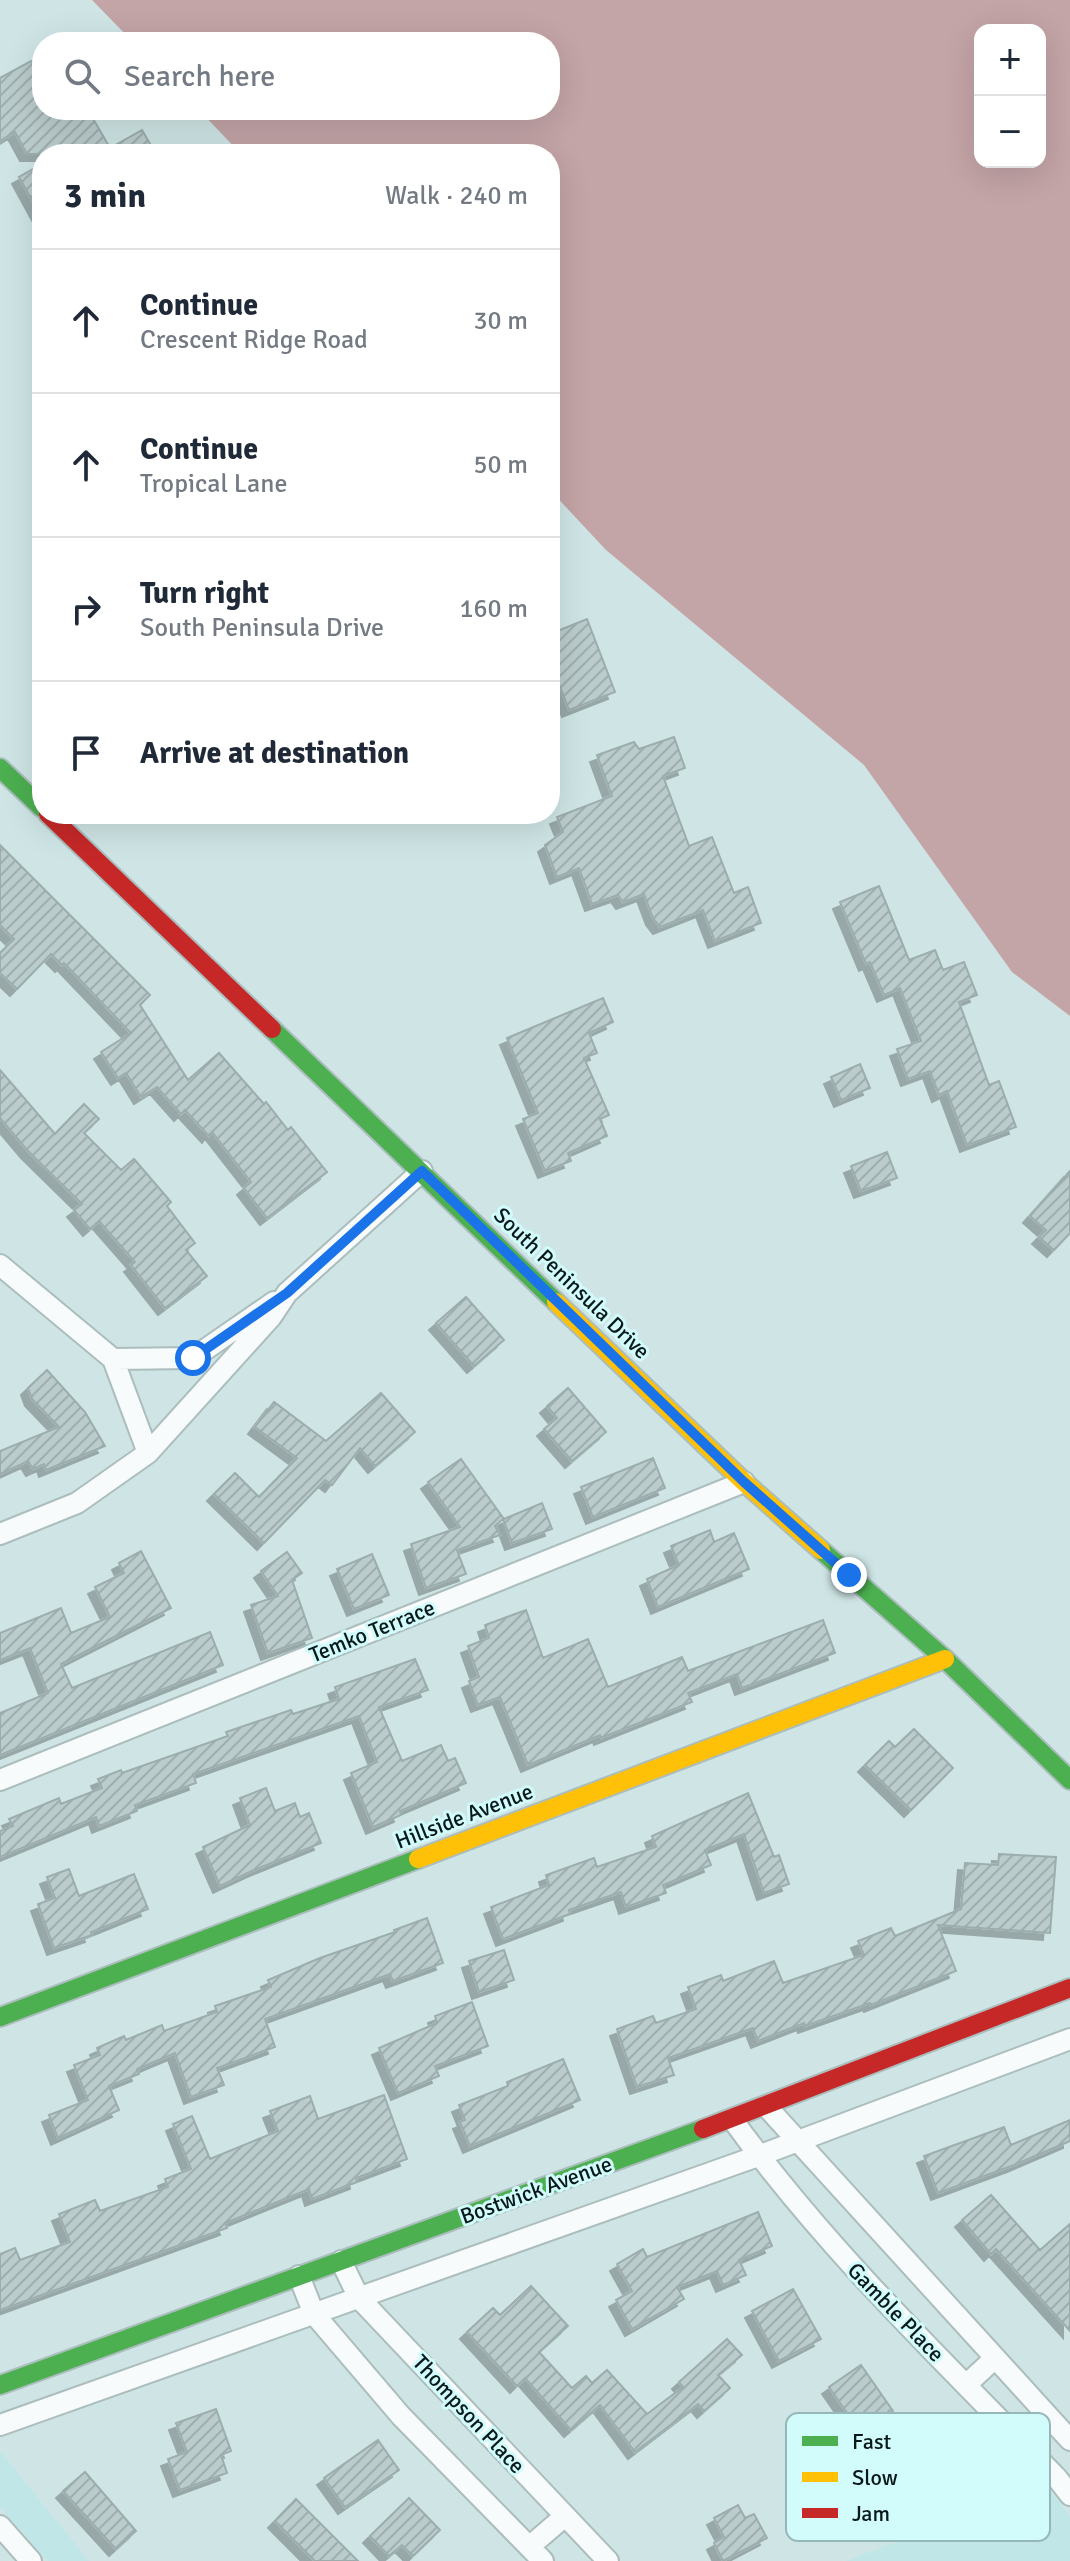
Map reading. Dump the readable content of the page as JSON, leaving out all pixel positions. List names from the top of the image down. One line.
{"streets":{"street":["South Peninsula Drive","Temko Terrace","Hillside Avenue","Bostwick Avenue","Gamble Place","Thompson Place"]},"crossings":[["South Peninsula Drive","Temko Terrace"],["South Peninsula Drive","Hillside Avenue"],["Bostwick Avenue","Gamble Place"],["Bostwick Avenue","Thompson Place"]],"legend":["Fast","Slow","Jam"],"page":{"map_buttons":["+","−"],"search":"Search here","heading":["3 min","Walk · 240 m"],"list":[["Continue","Crescent Ridge Road","30 m"],["Continue","Tropical Lane","50 m"],["Turn right","South Peninsula Drive","160 m"],"Arrive at destination"]}}
